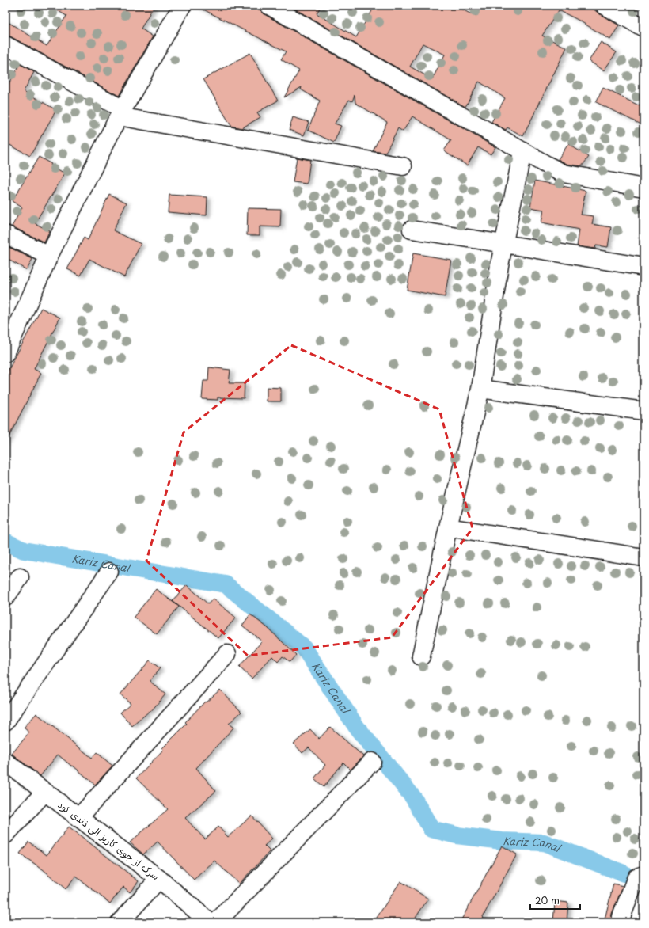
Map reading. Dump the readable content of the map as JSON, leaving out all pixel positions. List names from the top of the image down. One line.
{"streets":{"street":["سرک از جوی کاریز الی ذندی کود"]},"water":["Kariz Canal"],"scale_bar":"20 m"}
